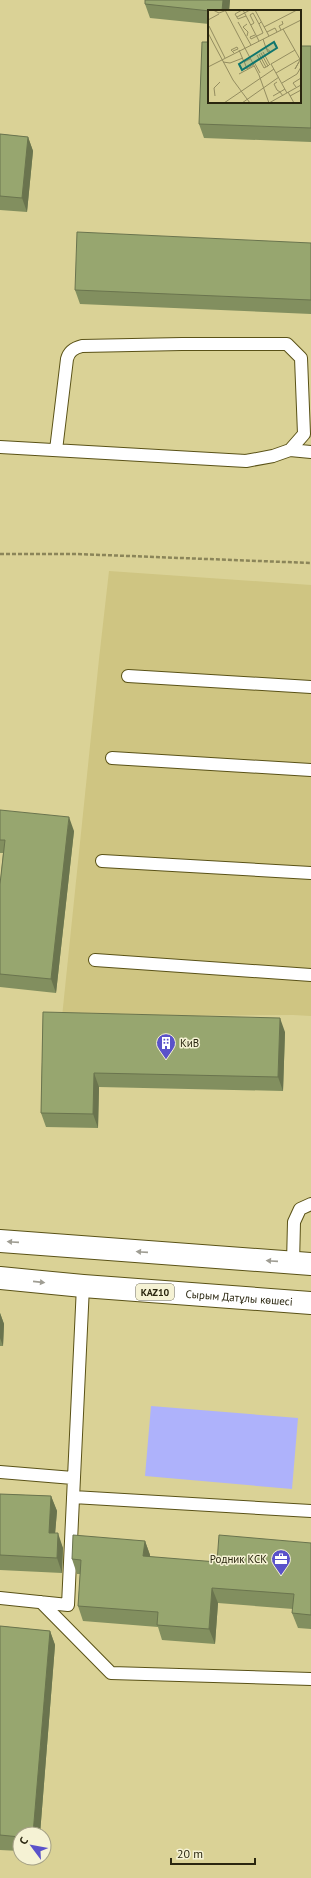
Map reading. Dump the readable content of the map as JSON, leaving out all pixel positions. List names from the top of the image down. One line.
{"streets":{"highway":["KAZ10","Сырым Датұлы көшесі"]},"places":{"building":["КиВ"],"office":["Родник КСК"]},"scale_bar":"20 m","north":"top left"}
